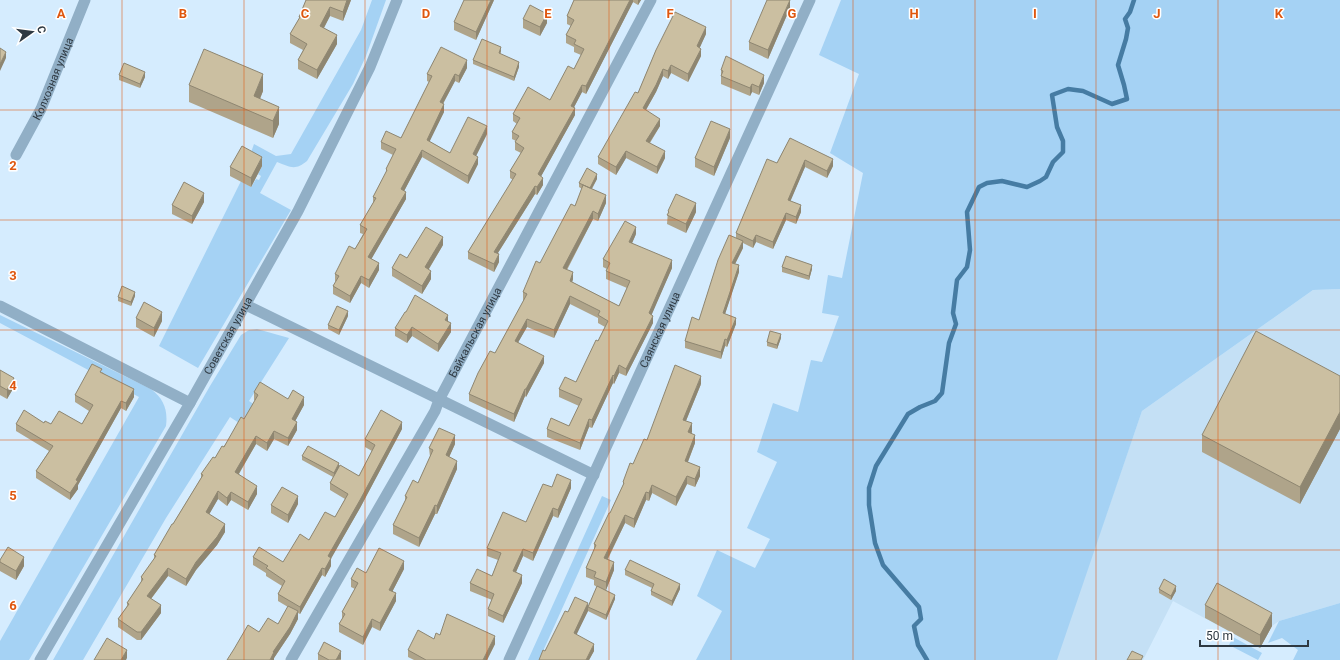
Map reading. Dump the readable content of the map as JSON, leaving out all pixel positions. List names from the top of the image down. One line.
{"streets":{"street":["Колхозная улица","Саянская улица","Байкальская улица","Советская улица"]},"scale_bar":"50 m","north":"right","grid":{"columns":["A","B","C","D","E","F","G","H","I","J","K"],"rows":["2","3","4","5","6"]}}
